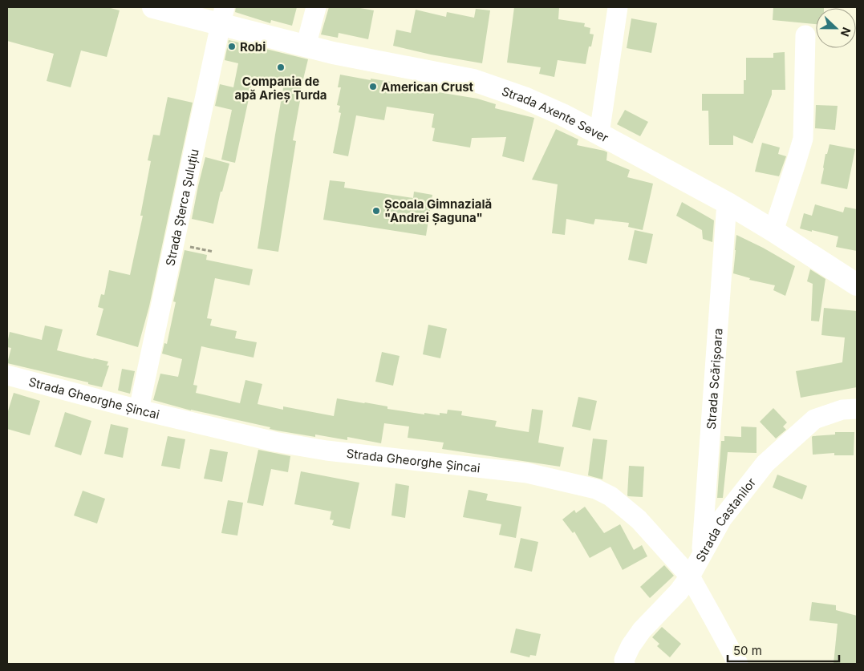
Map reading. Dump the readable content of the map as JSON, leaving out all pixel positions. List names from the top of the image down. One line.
{"streets":{"main road":["Strada Axente Sever"],"street":["Strada Șterca Șuluțiu","Strada Scărișoara","Strada Gheorghe Șincai","Strada Castanilor"]},"crossings":[["Strada Axente Sever","Strada Șterca Șuluțiu"],["Strada Axente Sever","Strada Scărișoara"],["Strada Șterca Șuluțiu","Strada Gheorghe Șincai"],["Strada Scărișoara","Strada Castanilor"],["Strada Gheorghe Șincai","Strada Castanilor"]],"places":["Robi","Compania de apă Arieș Turda","American Crust","Școala Gimnazială \"Andrei Șaguna\""],"scale_bar":"50 m","north":"right"}
